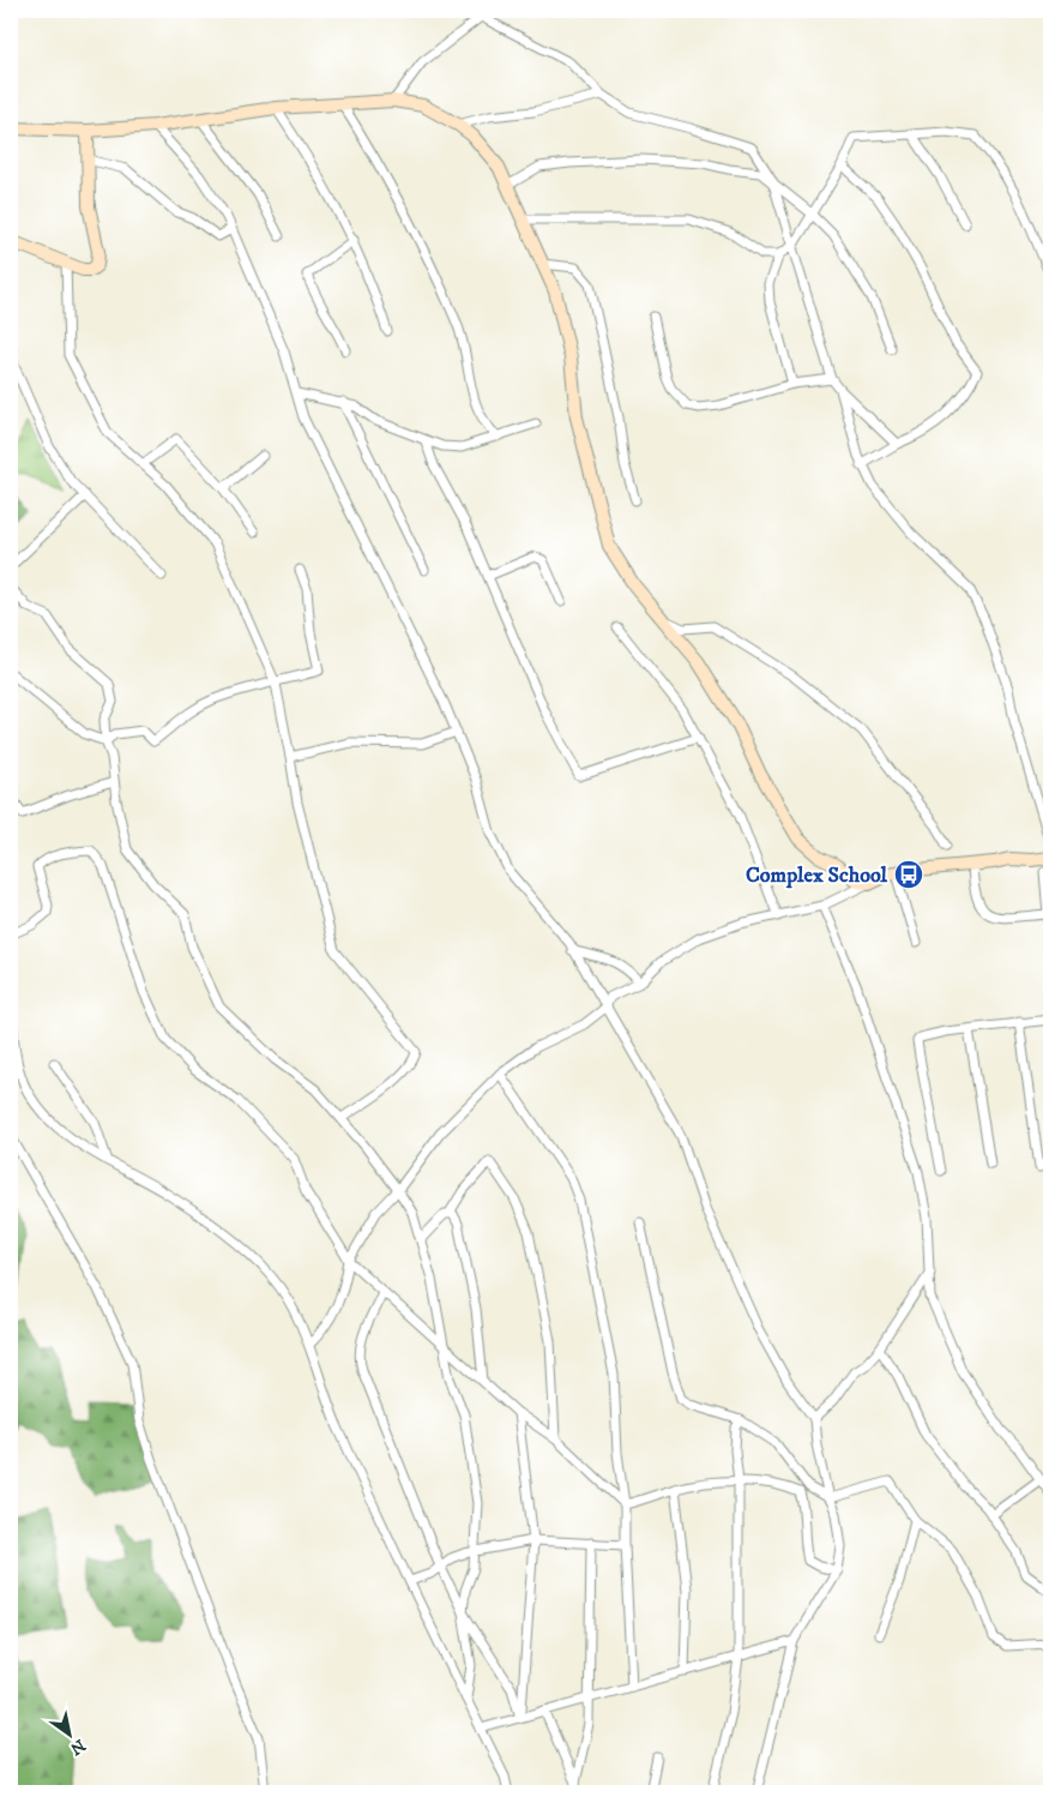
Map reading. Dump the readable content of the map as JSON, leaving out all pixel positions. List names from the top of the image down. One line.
{"places":{"bus stop":["Complex School"]},"north":"bottom right"}
